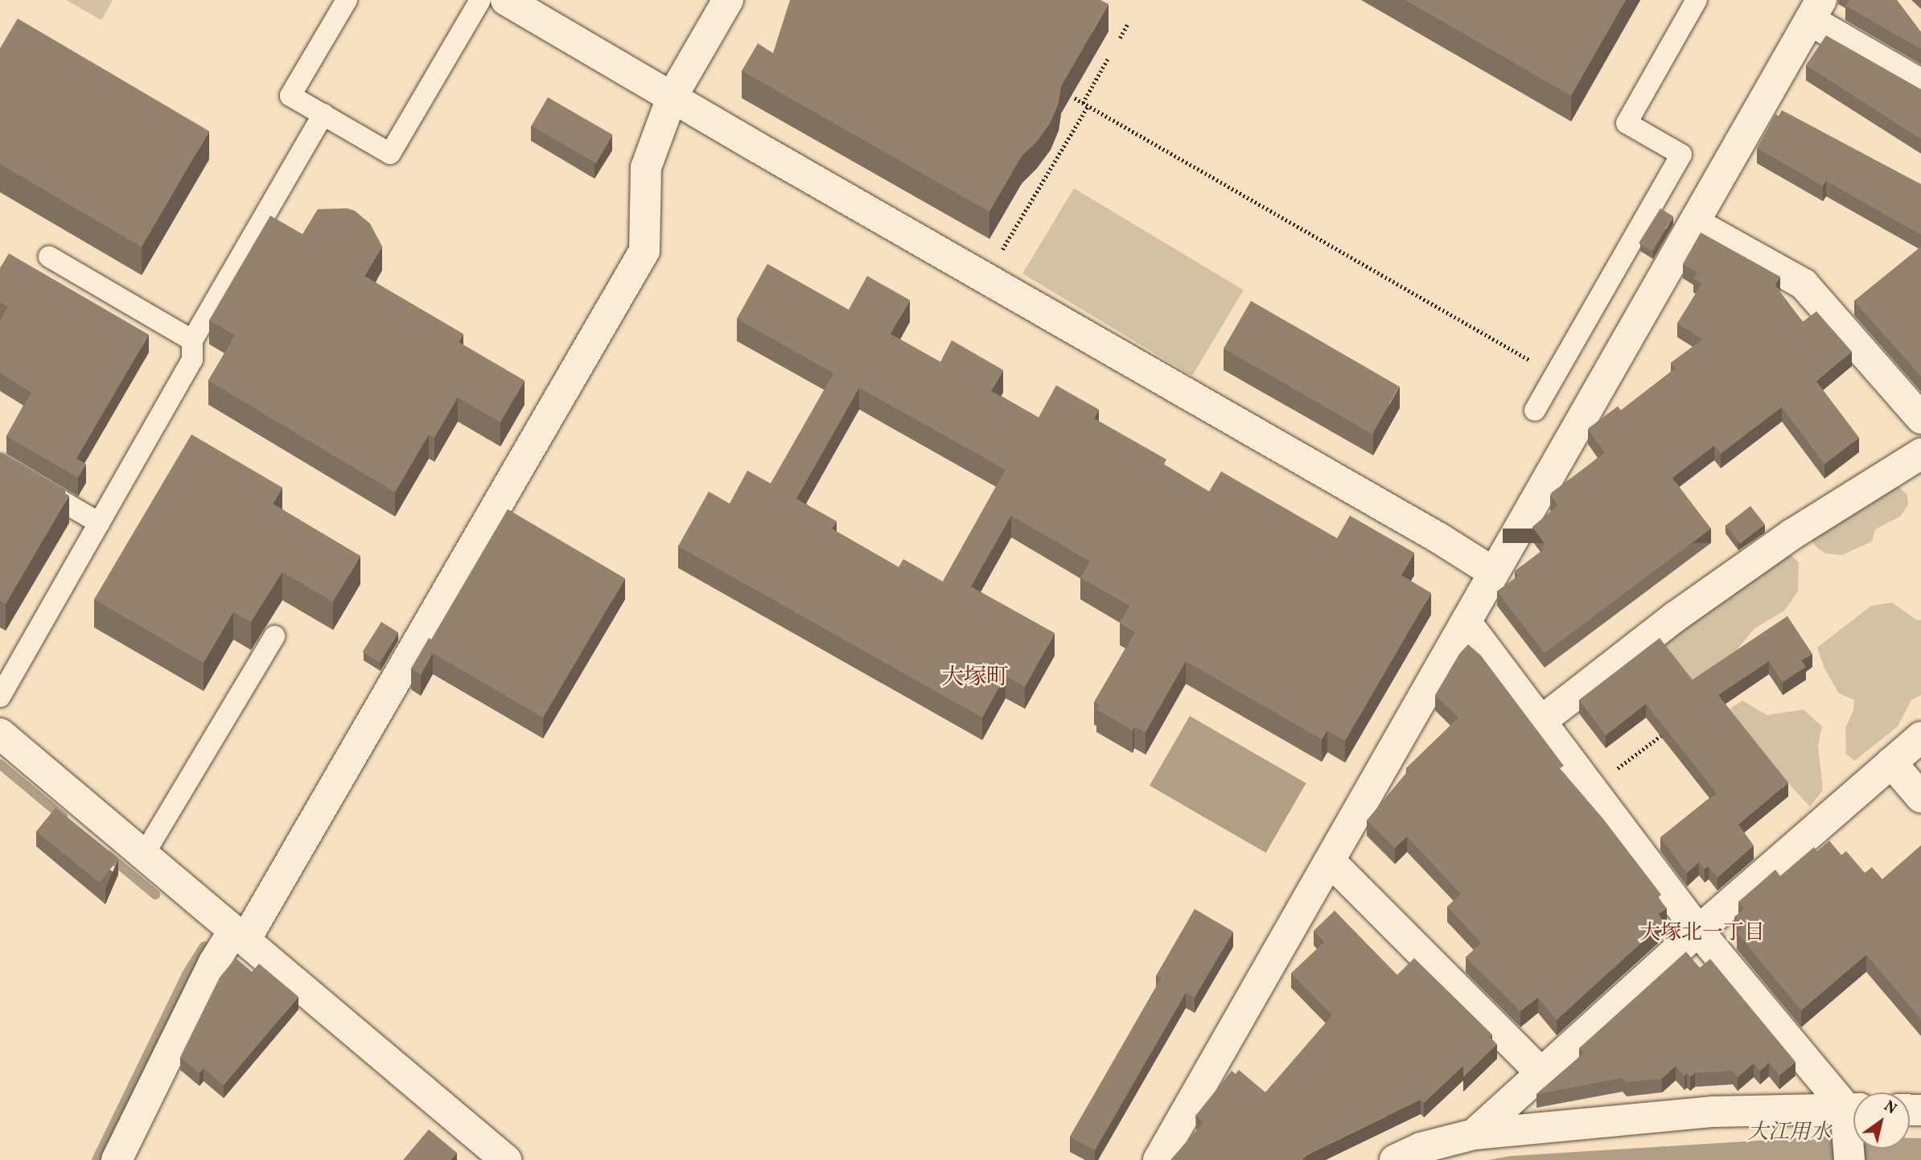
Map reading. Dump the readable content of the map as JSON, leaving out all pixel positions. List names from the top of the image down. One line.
{"districts":["大塚町","大塚北一丁目"],"water":["大江用水"],"north":"top right"}
